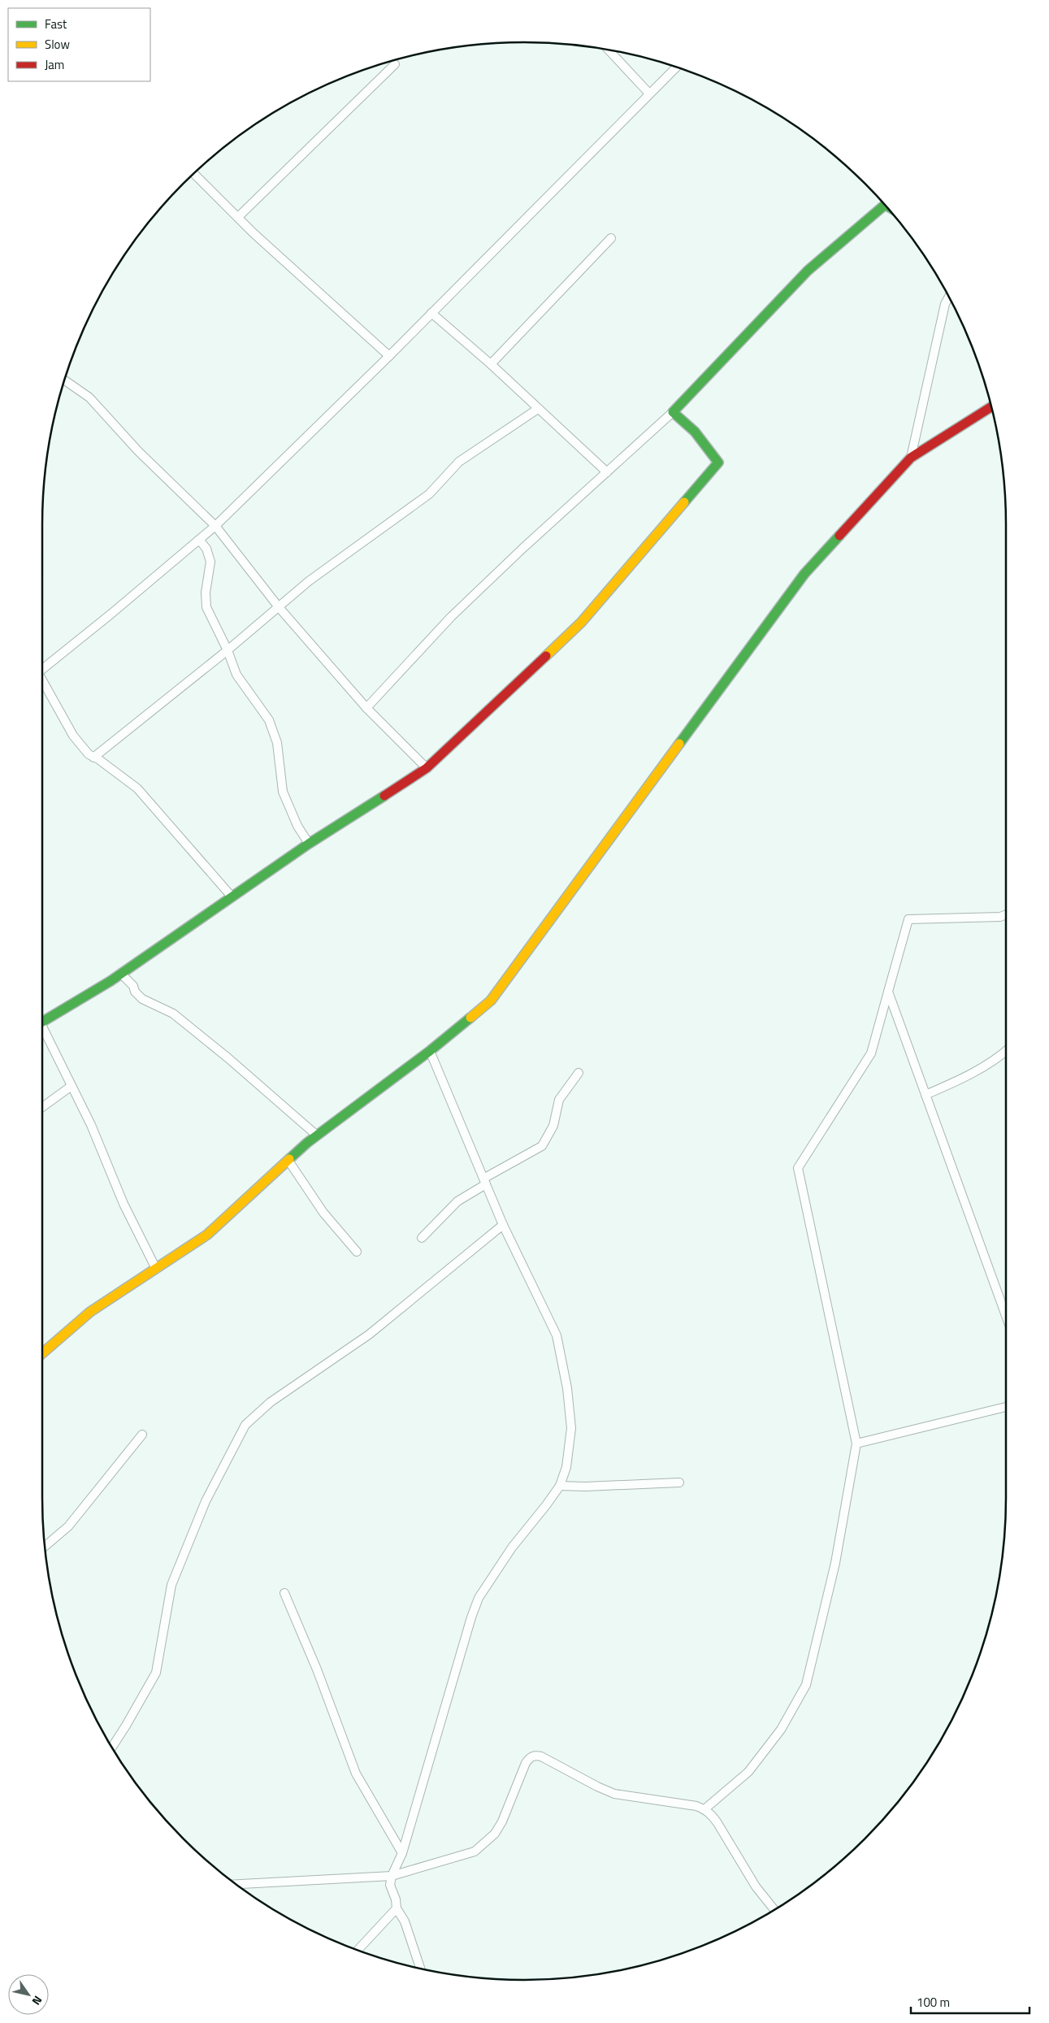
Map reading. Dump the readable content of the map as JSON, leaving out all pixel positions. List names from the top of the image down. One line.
{"legend":["Fast","Slow","Jam"],"scale_bar":"100 m","north":"bottom right"}
